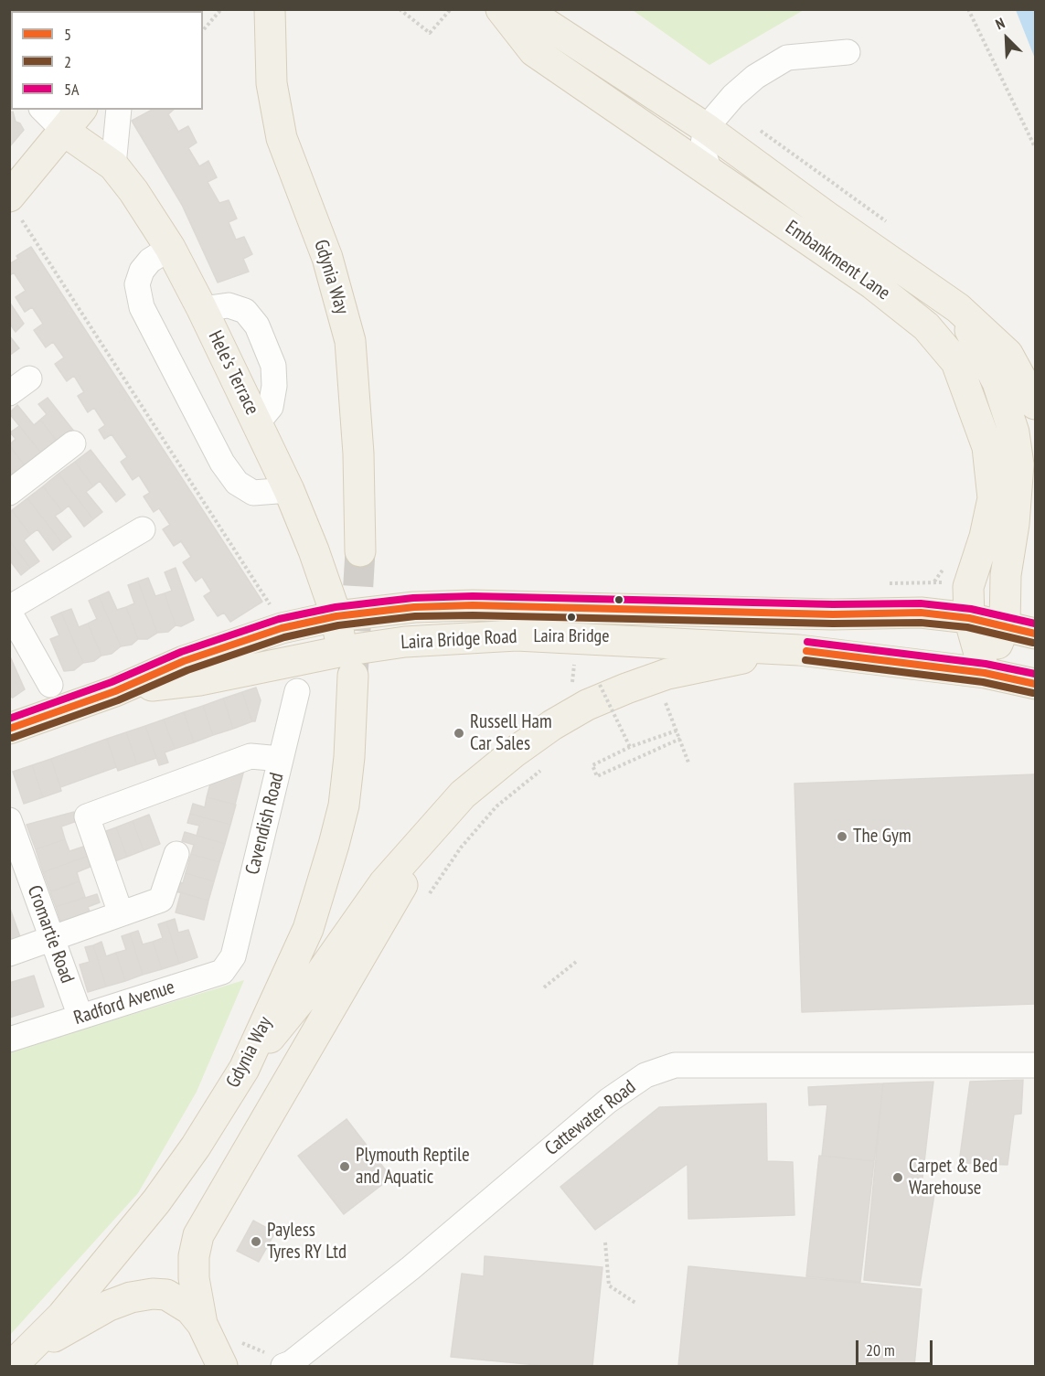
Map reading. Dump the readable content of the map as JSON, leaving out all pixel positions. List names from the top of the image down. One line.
{"streets":{"main road":["Embankment Lane","Gdynia Way","Hele's Terrace","Laira Bridge Road"],"street":["Cavendish Road","Cromartie Road","Radford Avenue","Cattewater Road"]},"crossings":[["Embankment Lane","Laira Bridge Road"],["Gdynia Way","Hele's Terrace"],["Gdynia Way","Laira Bridge Road"],["Hele's Terrace","Laira Bridge Road"],["Cavendish Road","Radford Avenue"],["Cromartie Road","Radford Avenue"]],"places":["Laira Bridge","Russell Ham Car Sales","The Gym","Plymouth Reptile and Aquatic","Carpet & Bed Warehouse","Payless Tyres RY Ltd"],"lines":["transit line 5A","transit line 5","transit line 2"],"legend":["5","2","5A"],"scale_bar":"20 m","north":"top left"}
